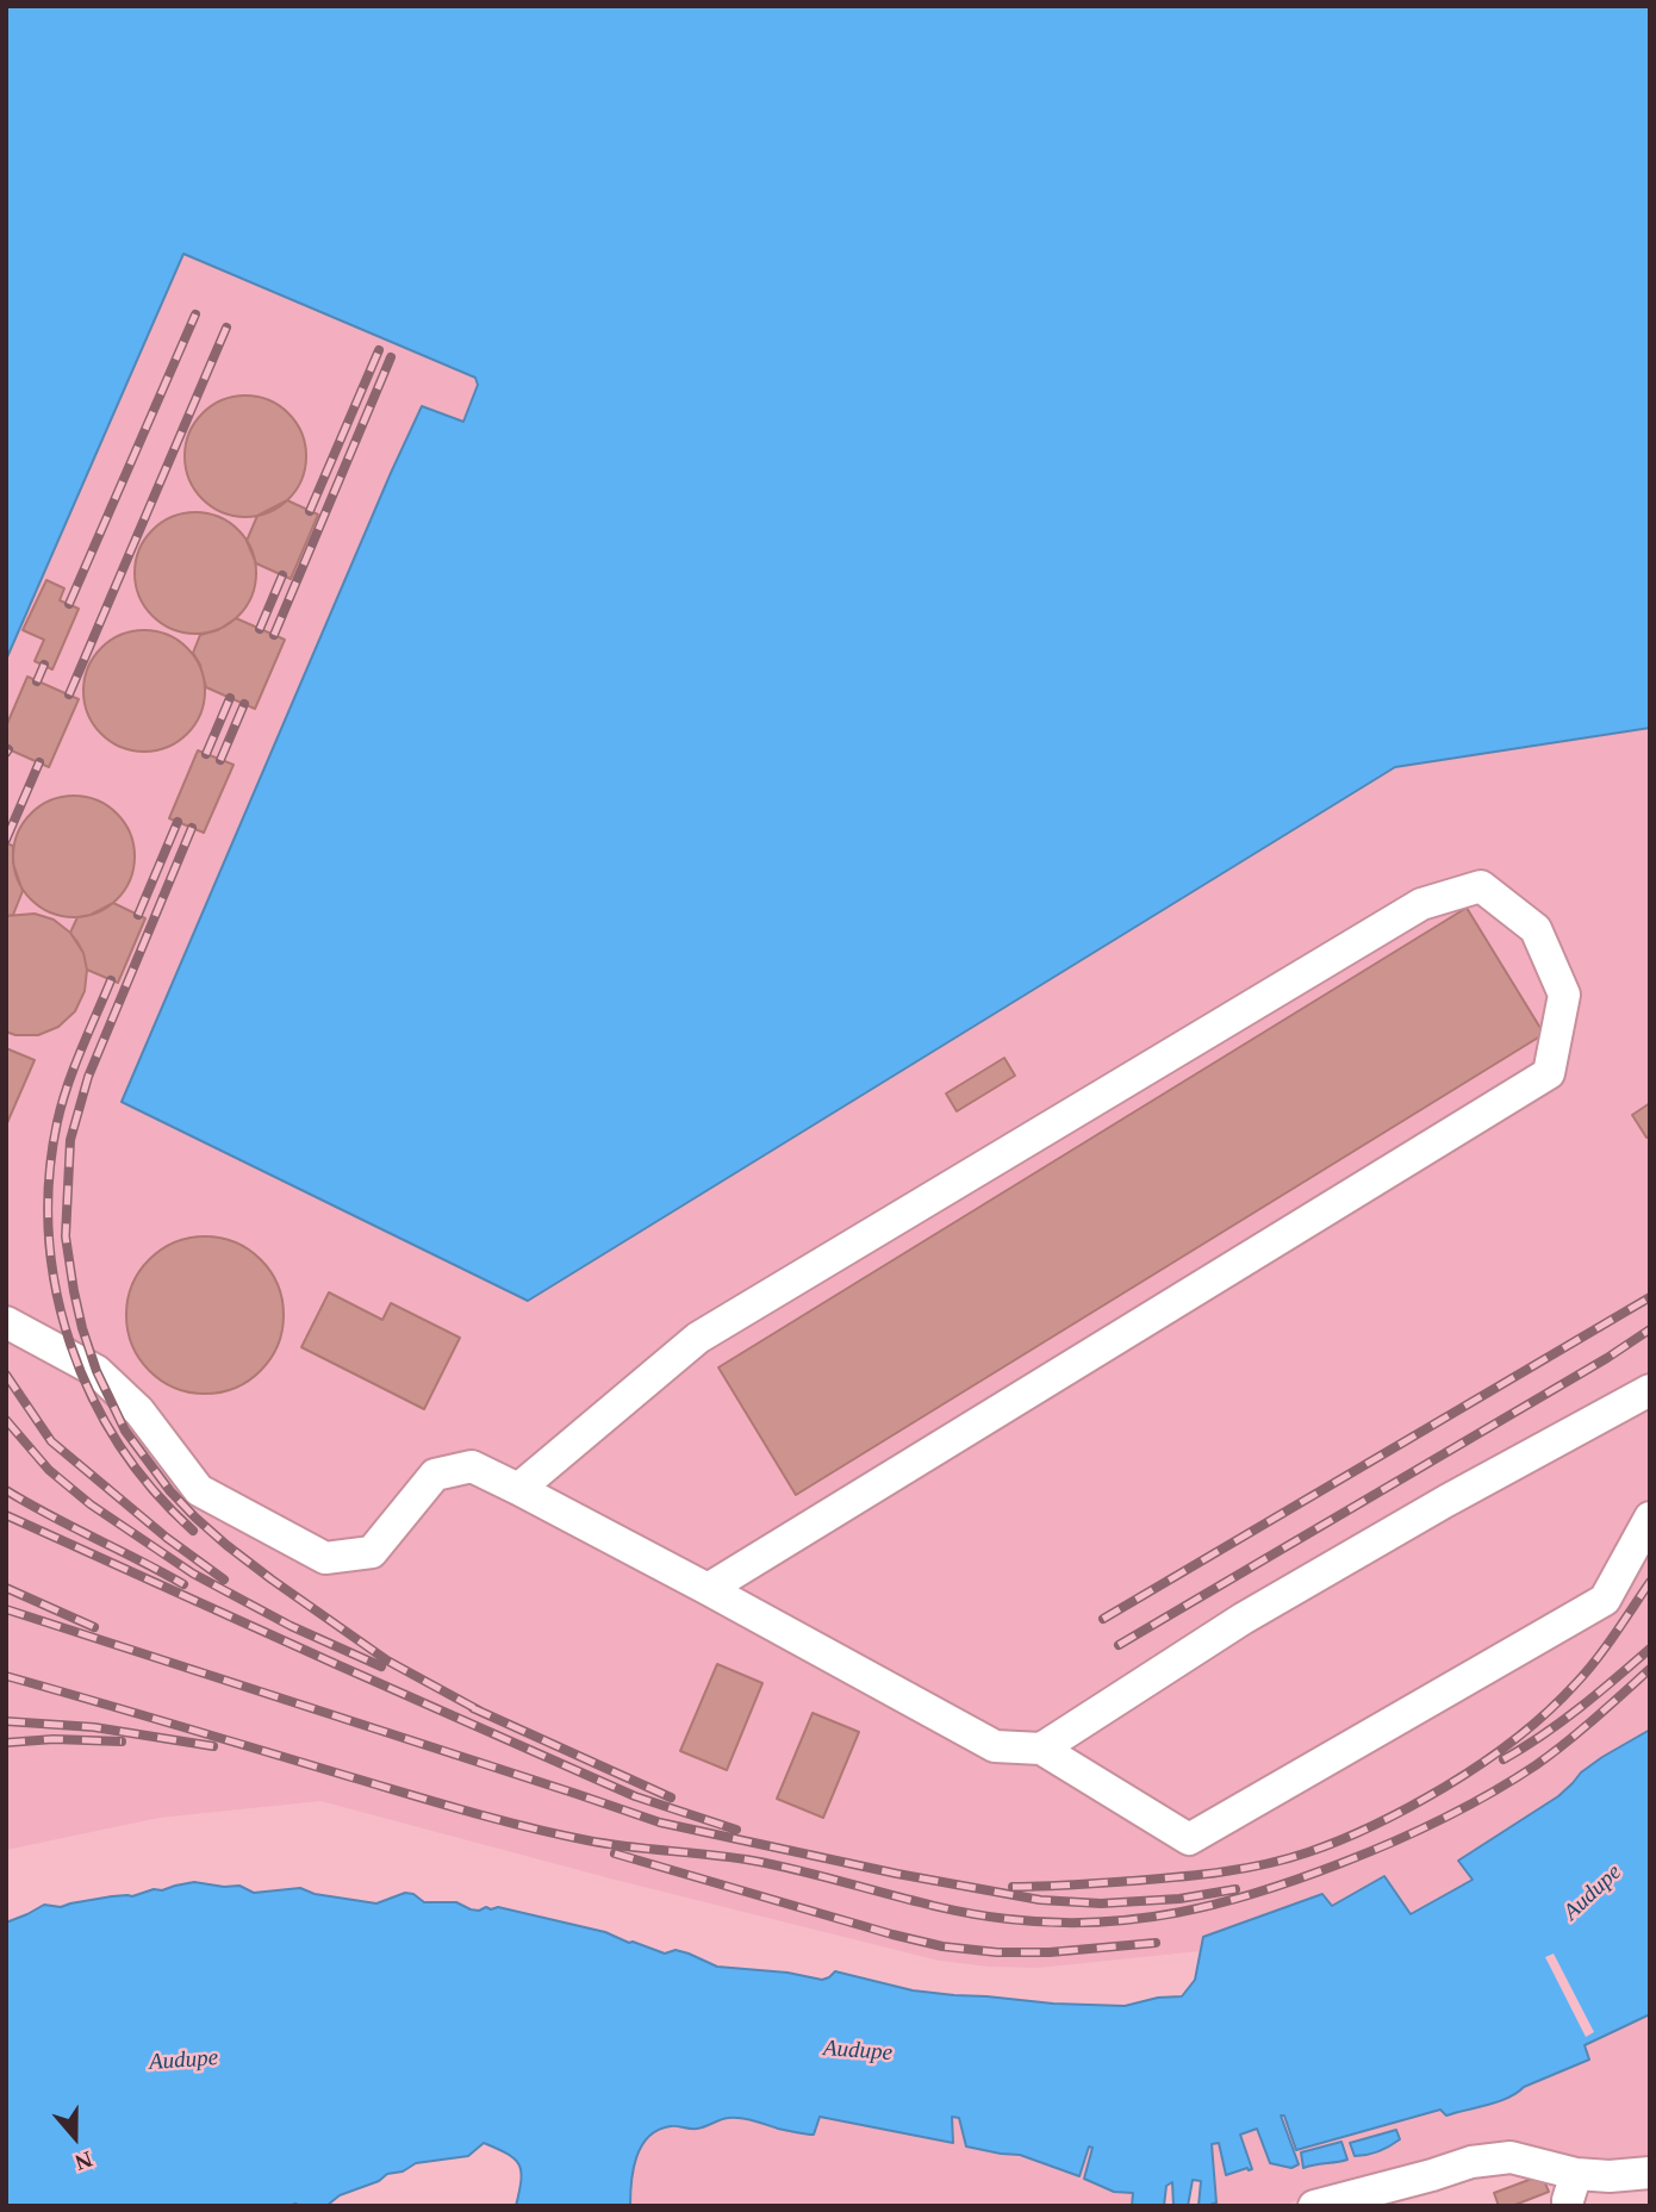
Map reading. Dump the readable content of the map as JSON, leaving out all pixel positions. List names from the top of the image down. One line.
{"water":["Audupe"],"north":"bottom"}
